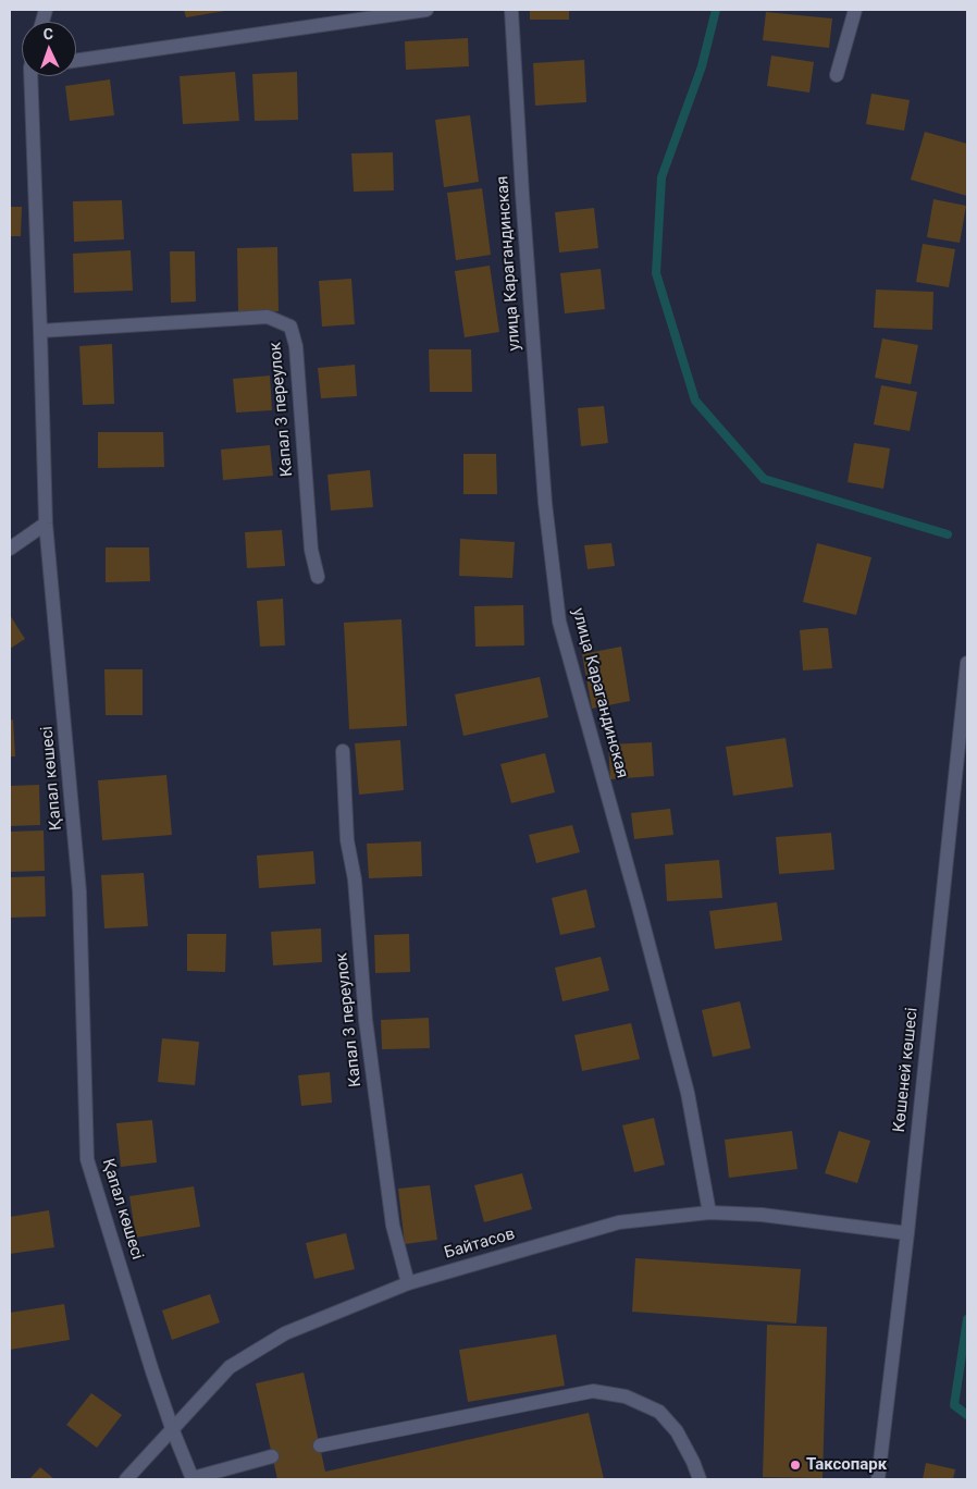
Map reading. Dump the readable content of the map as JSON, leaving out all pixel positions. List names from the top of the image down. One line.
{"streets":{"street":["улица Карагандинская","Капал 3 переулок","Қапал көшесі","Көшеней көшесі","Байтасов"]},"crossings":[["улица Карагандинская","Байтасов"],["Капал 3 переулок","Қапал көшесі"],["Капал 3 переулок","Байтасов"],["Қапал көшесі","Байтасов"],["Көшеней көшесі","Байтасов"]],"places":["Таксопарк"],"north":"top"}
